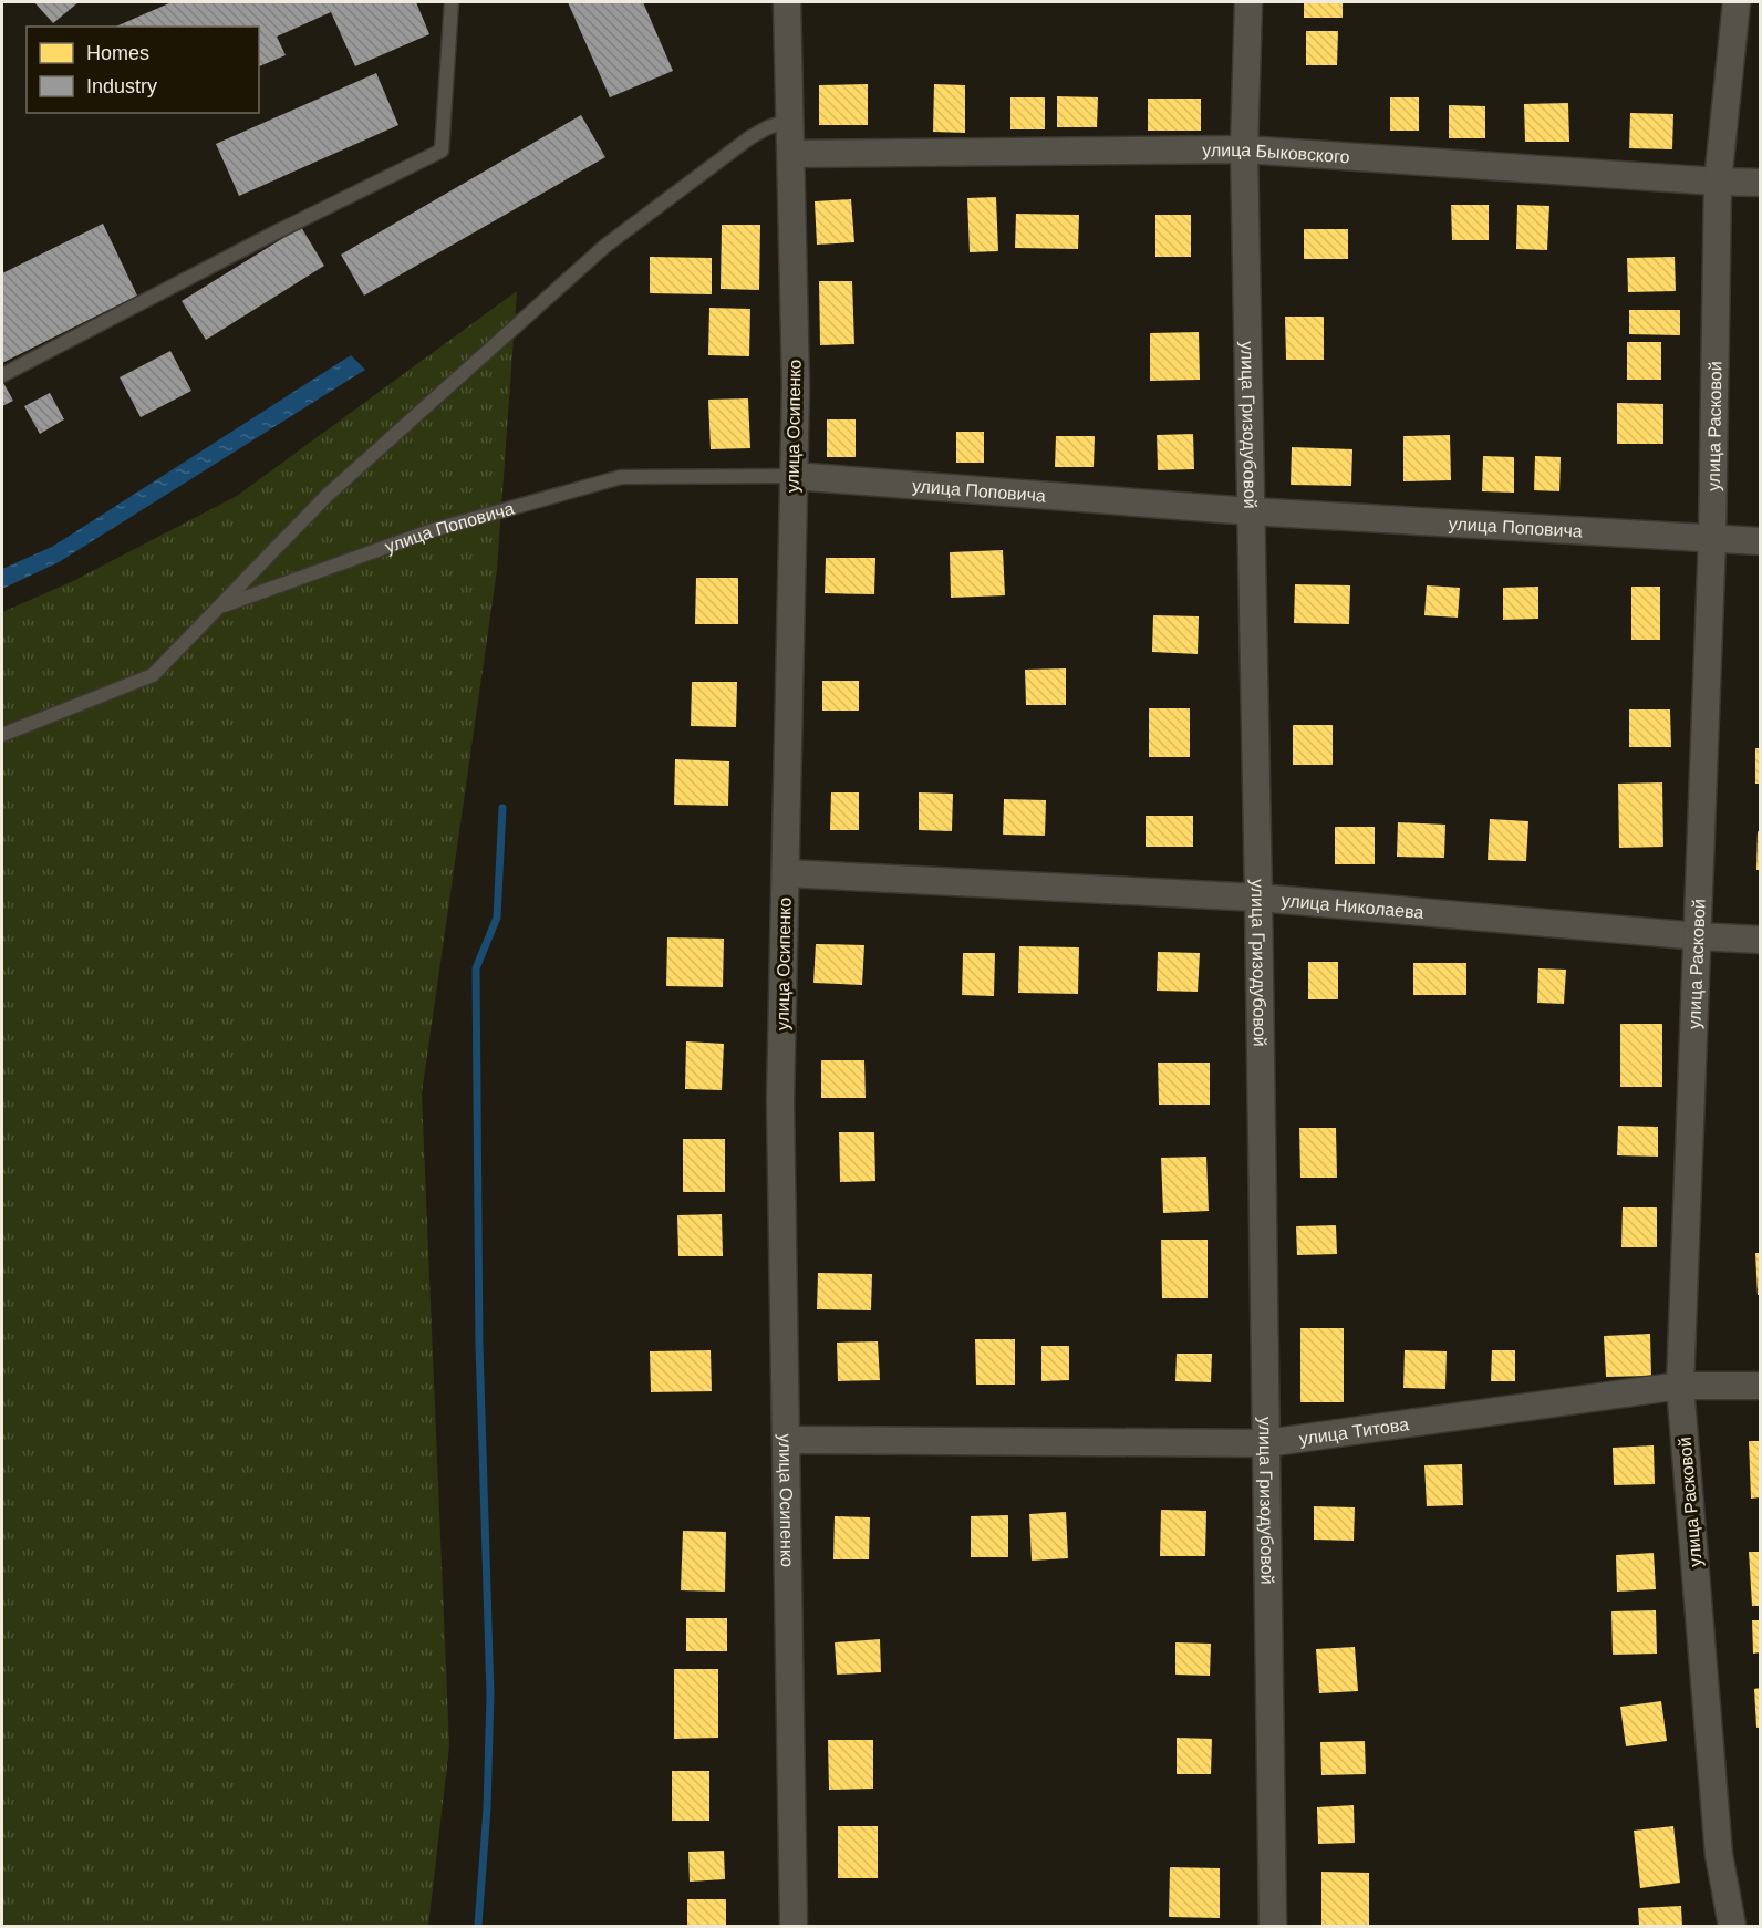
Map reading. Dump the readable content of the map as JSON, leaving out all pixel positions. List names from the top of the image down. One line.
{"streets":{"street":["улица Быковского","улица Осипенко","улица Гризодубовой","улица Расковой","улица Поповича","улица Николаева","улица Титова"]},"crossings":[["улица Быковского","улица Осипенко"],["улица Быковского","улица Гризодубовой"],["улица Быковского","улица Расковой"],["улица Осипенко","улица Поповича"],["улица Осипенко","улица Николаева"],["улица Осипенко","улица Титова"],["улица Гризодубовой","улица Поповича"],["улица Гризодубовой","улица Николаева"],["улица Гризодубовой","улица Титова"],["улица Расковой","улица Поповича"],["улица Расковой","улица Николаева"],["улица Расковой","улица Титова"]],"legend":["Homes","Industry"]}
